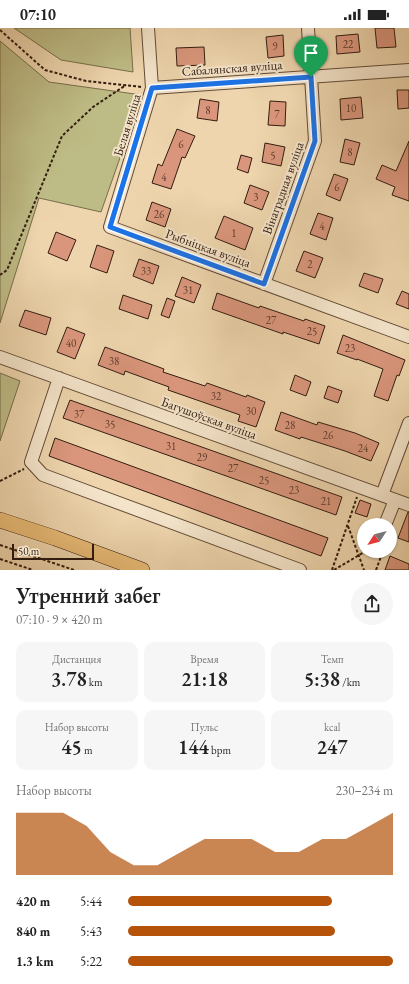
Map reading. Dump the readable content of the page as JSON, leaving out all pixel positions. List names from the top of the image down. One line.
{"streets":{"street":["Сабалянская вуліца","Белая вуліца","Вінаградная вуліца","Рыбніцкая вуліца","Багушоўская вуліца"]},"crossings":[["Сабалянская вуліца","Белая вуліца"],["Сабалянская вуліца","Вінаградная вуліца"],["Белая вуліца","Рыбніцкая вуліца"],["Вінаградная вуліца","Рыбніцкая вуліца"]],"house_numbers":["22","9","10","8","7","6","8","5","4","6","3","26","4","1","2","33","31","27","25","40","23","38","32","30","37","35","28","26","31","24","29","27","25","23","21"],"scale_bar":"50 m","north":"bottom left","page":{"status":"07:10","scale":"50 m","heading":["Утренний забег","07:10 · 9 × 420 m"],"stats":[["Дистанция","3.78 km"],["Время","21:18"],["Темп","5:38 /km"],["Набор высоты","45 m"],["Пульс","144 bpm"],["kcal","247"]],"chart":["Набор высоты","230–234 m"],"list":[{"name":"420 m","note":"5:44"},{"name":"840 m","note":"5:43"},{"name":"1.3 km","note":"5:22"}]}}
